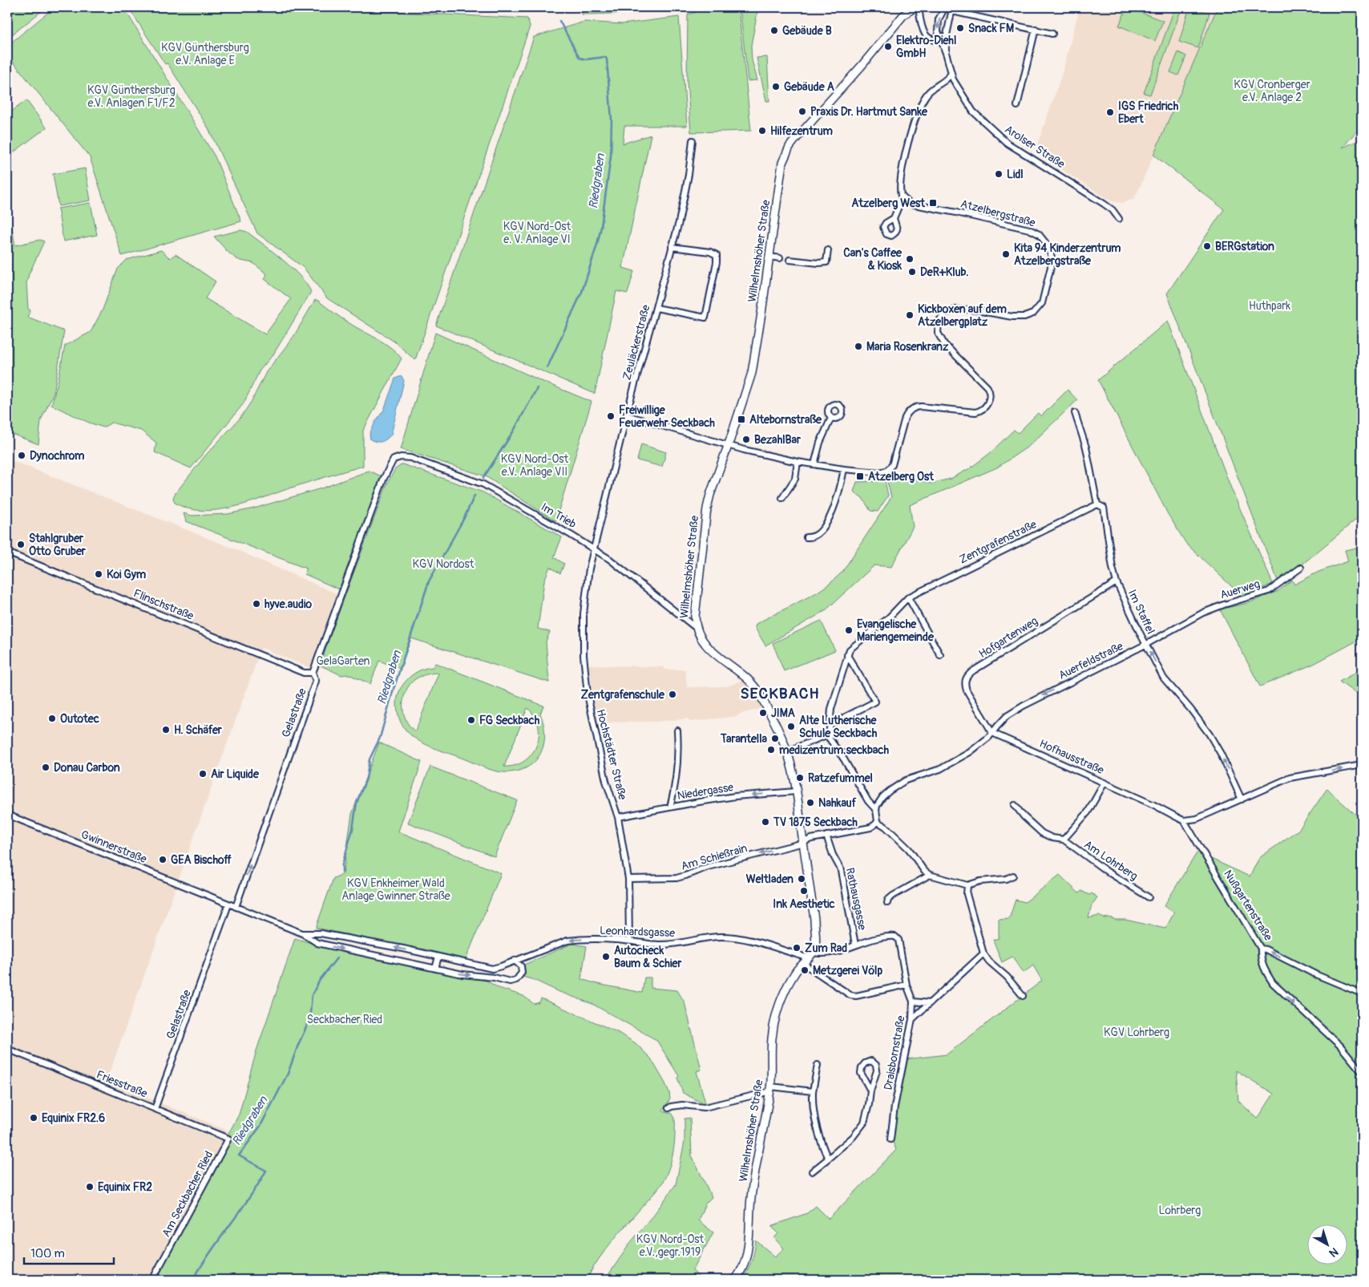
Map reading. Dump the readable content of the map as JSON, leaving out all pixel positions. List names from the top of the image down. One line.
{"streets":{"main road":["Wilhelmshöher Straße"],"street":["Arolser Straße","Atzelbergstraße","Zeuläckerstraße","Im Trieb","Zentgrafenstraße","Auerweg","Flinschstraße","Im Staffel","Hofgartenweg","Auerfeldstraße","Gelastraße","Hochstädter Straße","Hofhausstraße","Niedergasse","Gwinnerstraße","Am Schießrain","Am Lohrberg","Rathausgasse","Nußgartenstraße","Leonhardsgasse","Draisbornstraße","Friesstraße","Am Seckbacher Ried"]},"crossings":[["Atzelbergstraße","Wilhelmshöher Straße"],["Wilhelmshöher Straße","Im Trieb"],["Wilhelmshöher Straße","Niedergasse"],["Wilhelmshöher Straße","Am Schießrain"],["Wilhelmshöher Straße","Leonhardsgasse"],["Wilhelmshöher Straße","Draisbornstraße"],["Zeuläckerstraße","Im Trieb"],["Zeuläckerstraße","Hochstädter Straße"],["Im Trieb","Gelastraße"],["Im Trieb","Hochstädter Straße"],["Zentgrafenstraße","Im Staffel"],["Auerweg","Auerfeldstraße"],["Flinschstraße","Gelastraße"],["Im Staffel","Hofgartenweg"],["Im Staffel","Auerfeldstraße"],["Hofgartenweg","Auerfeldstraße"],["Hofgartenweg","Hofhausstraße"],["Auerfeldstraße","Hofhausstraße"],["Gelastraße","Gwinnerstraße"],["Gelastraße","Friesstraße"],["Hochstädter Straße","Niedergasse"],["Hochstädter Straße","Am Schießrain"],["Hochstädter Straße","Leonhardsgasse"],["Hofhausstraße","Nußgartenstraße"],["Gwinnerstraße","Leonhardsgasse"],["Rathausgasse","Draisbornstraße"],["Leonhardsgasse","Draisbornstraße"],["Friesstraße","Am Seckbacher Ried"]],"one_way":["Im Staffel","Auerfeldstraße","Gelastraße","Niedergasse","Am Schießrain","Nußgartenstraße","Leonhardsgasse"],"districts":["SECKBACH"],"water":["Riedgraben"],"parks":["KGV Günthersburg e.V. Anlage E","KGV Cronberger e.V. Anlage 2","KGV Günthersburg e.V. Anlagen F1/F2","KGV Nord-Ost e. V. Anlage VI","Huthpark","KGV Nord-Ost e.V. Anlage VII","KGV Nordost","GelaGarten","KGV Enkheimer Wald Anlage Gwinner Straße","Seckbacher Ried","KGV Lohrberg","Lohrberg","KGV Nord-Ost e.V.,gegr.1919"],"places":{"other":["Snack FM","Gebäude B","Elektro-Diehl GmbH","Gebäude A","Praxis Dr. Hartmut Sanke","IGS Friedrich Ebert","Hilfezentrum","Lidl","BERGstation","Kita 94 Kinderzentrum Atzelbergstraße","Can's Caffee & Kiosk","DeR+Klub.","Kickboxen auf dem Atzelbergplatz","Maria Rosenkranz","Freiwillige Feuerwehr Seckbach","BezahlBar","Dynochrom","Stahlgruber Otto Gruber","Koi Gym","hyve.audio","Evangelische Mariengemeinde","Zentgrafenschule","JIMA","Outotec","FG Seckbach","Alte Lutherische Schule Seckbach","H. Schäfer","Tarantella","medizentrum:seckbach","Donau Carbon","Air Liquide","Ratzefummel","Nahkauf","TV 1875 Seckbach","GEA Bischoff","Weltladen","Ink Aesthetic","Zum Rad","Autocheck Baum & Schier","Metzgerei Völp","Equinix FR2.6","Equinix FR2"],"transit":["Atzelberg West","Altebornstraße","Atzelberg Ost"]},"scale_bar":"100 m","north":"bottom right"}
